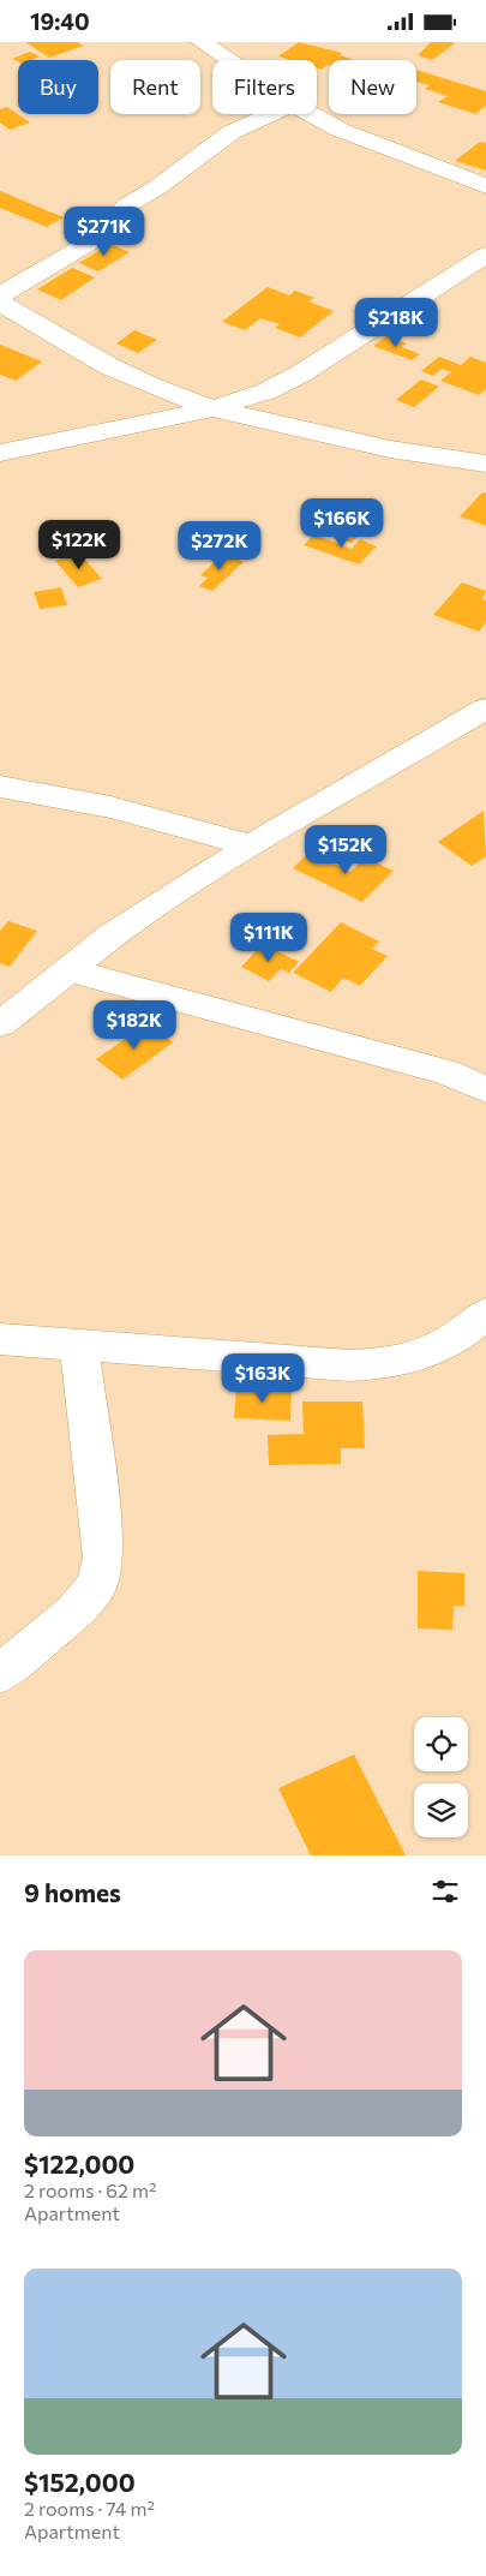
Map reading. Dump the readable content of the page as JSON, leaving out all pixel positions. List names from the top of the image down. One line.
{"page":{"status":"19:40","chip":["Buy","Rent","Filters","New"],"price":["$271K","$218K","$166K","$122K","$272K","$152K","$111K","$182K","$163K"],"heading":"9 homes","list":[{"name":"$122,000","note":"2 rooms · 62 m² · Apartment"},{"name":"$152,000","note":"2 rooms · 74 m² · Apartment"}]}}
